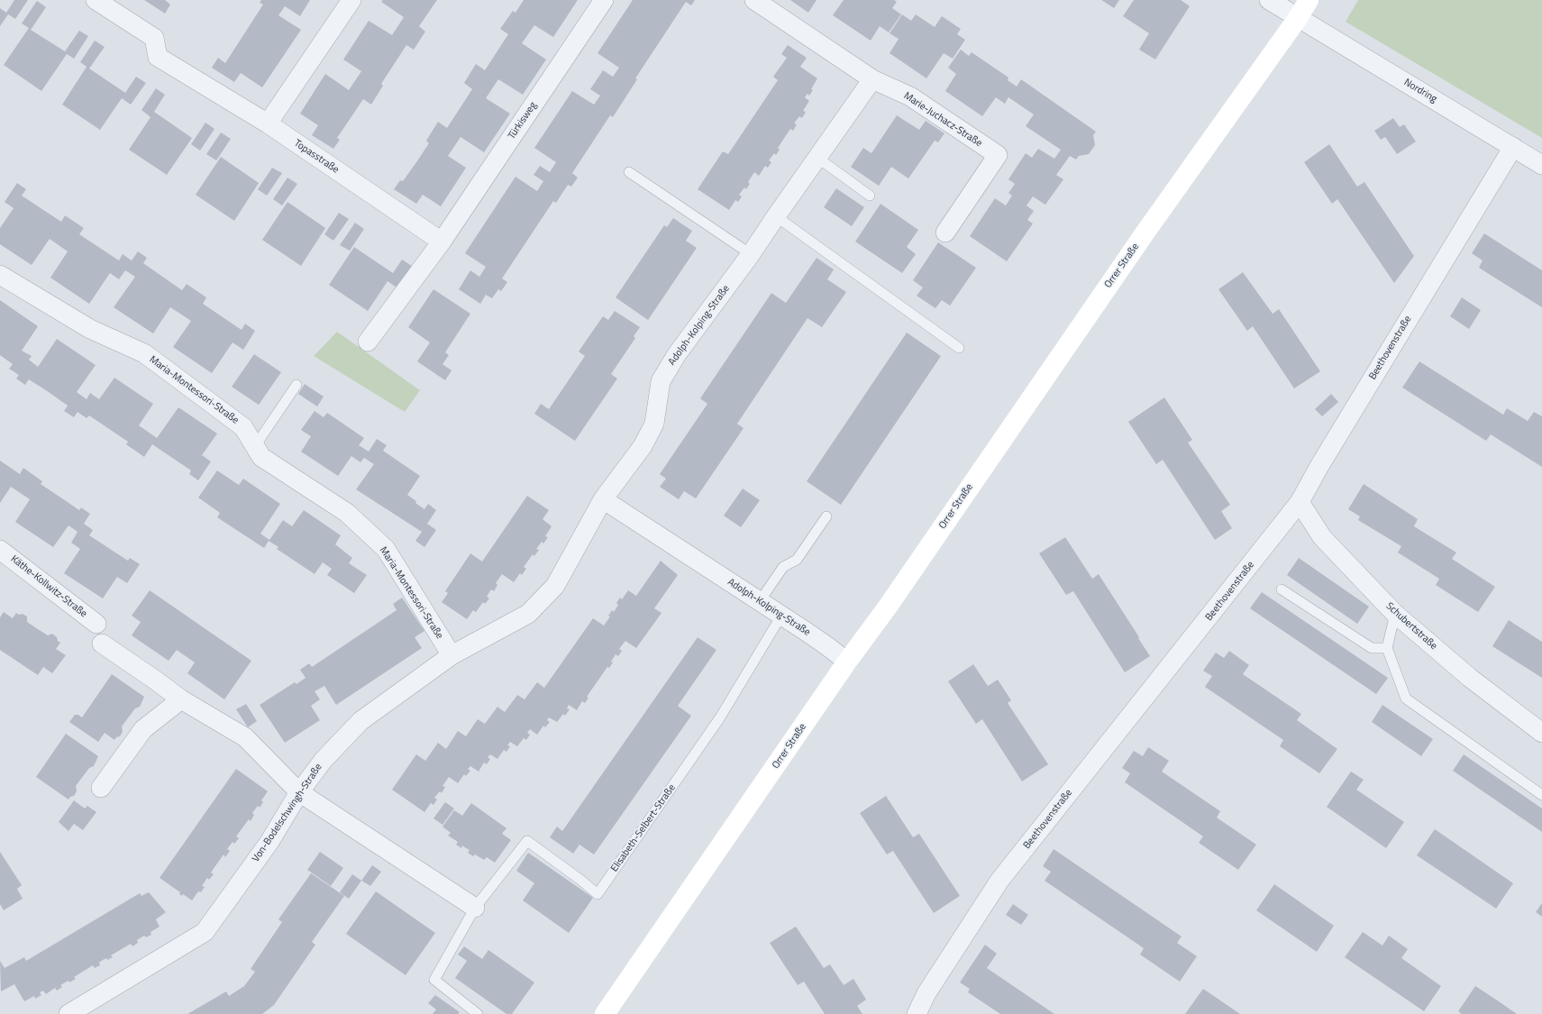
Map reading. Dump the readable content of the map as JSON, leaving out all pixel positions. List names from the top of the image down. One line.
{"streets":{"street":["Nordring","Marie-Juchacz-Straße","Türkisweg","Topasstraße","Orrer Straße","Adolph-Kolping-Straße","Beethovenstraße","Maria-Montessori-Straße","Käthe-Kollwitz-Straße","Schubertstraße","Von-Bodelschwingh-Straße"],"lane":["Elisabeth-Selbert-Straße"]},"crossings":[["Nordring","Orrer Straße"],["Nordring","Beethovenstraße"],["Marie-Juchacz-Straße","Adolph-Kolping-Straße"],["Türkisweg","Topasstraße"],["Orrer Straße","Adolph-Kolping-Straße"],["Adolph-Kolping-Straße","Von-Bodelschwingh-Straße"],["Adolph-Kolping-Straße","Elisabeth-Selbert-Straße"],["Beethovenstraße","Schubertstraße"],["Maria-Montessori-Straße","Von-Bodelschwingh-Straße"]]}
